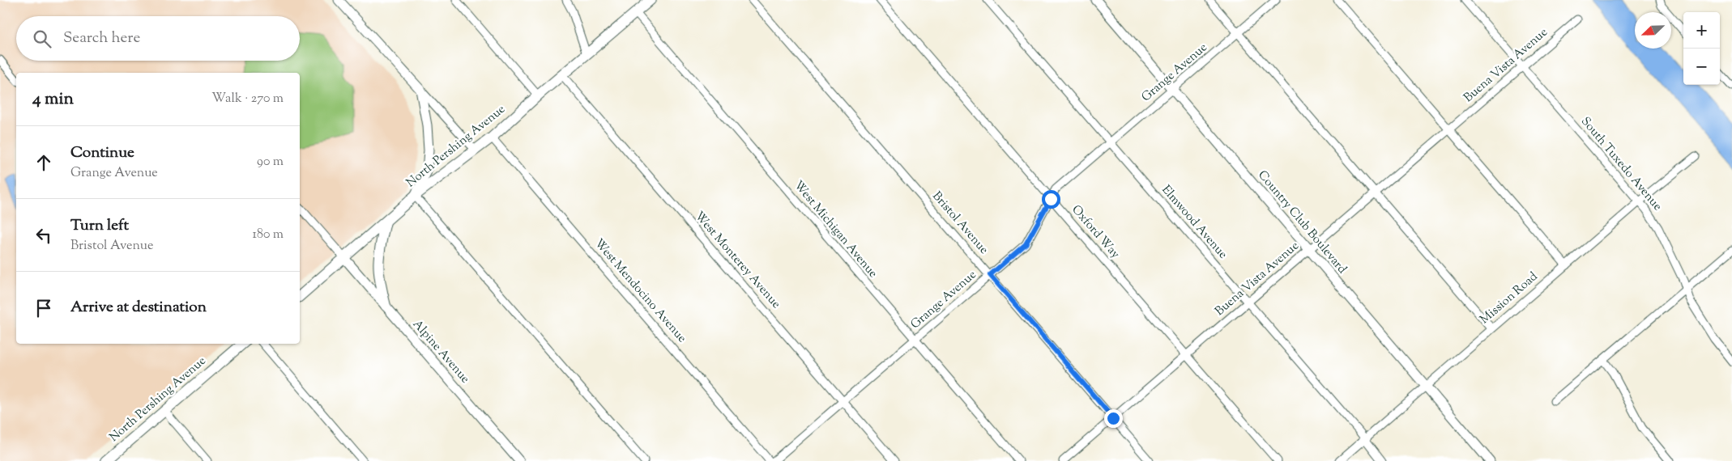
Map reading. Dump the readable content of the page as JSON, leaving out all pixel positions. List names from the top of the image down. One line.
{"streets":{"main road":["North Pershing Avenue"],"street":["Buena Vista Avenue","Grange Avenue","South Tuxedo Avenue","Elmwood Avenue","Country Club Boulevard","Bristol Avenue","West Michigan Avenue","Oxford Way","West Monterey Avenue","West Mendocino Avenue","Mission Road","Alpine Avenue"]},"crossings":[["Buena Vista Avenue","South Tuxedo Avenue"],["Buena Vista Avenue","Elmwood Avenue"],["Buena Vista Avenue","Country Club Boulevard"],["Buena Vista Avenue","Bristol Avenue"],["Buena Vista Avenue","Oxford Way"],["Grange Avenue","Elmwood Avenue"],["Grange Avenue","Country Club Boulevard"],["Grange Avenue","Bristol Avenue"],["Grange Avenue","West Michigan Avenue"],["Grange Avenue","Oxford Way"],["Grange Avenue","West Monterey Avenue"],["North Pershing Avenue","West Michigan Avenue"],["North Pershing Avenue","West Monterey Avenue"],["North Pershing Avenue","West Mendocino Avenue"],["North Pershing Avenue","Alpine Avenue"],["South Tuxedo Avenue","Mission Road"],["Elmwood Avenue","Mission Road"],["Country Club Boulevard","Mission Road"]],"north":"bottom left","page":{"map_buttons":["+","−"],"search":"Search here","heading":["4 min","Walk · 270 m"],"list":[["Continue","Grange Avenue","90 m"],["Turn left","Bristol Avenue","180 m"],"Arrive at destination"]}}
